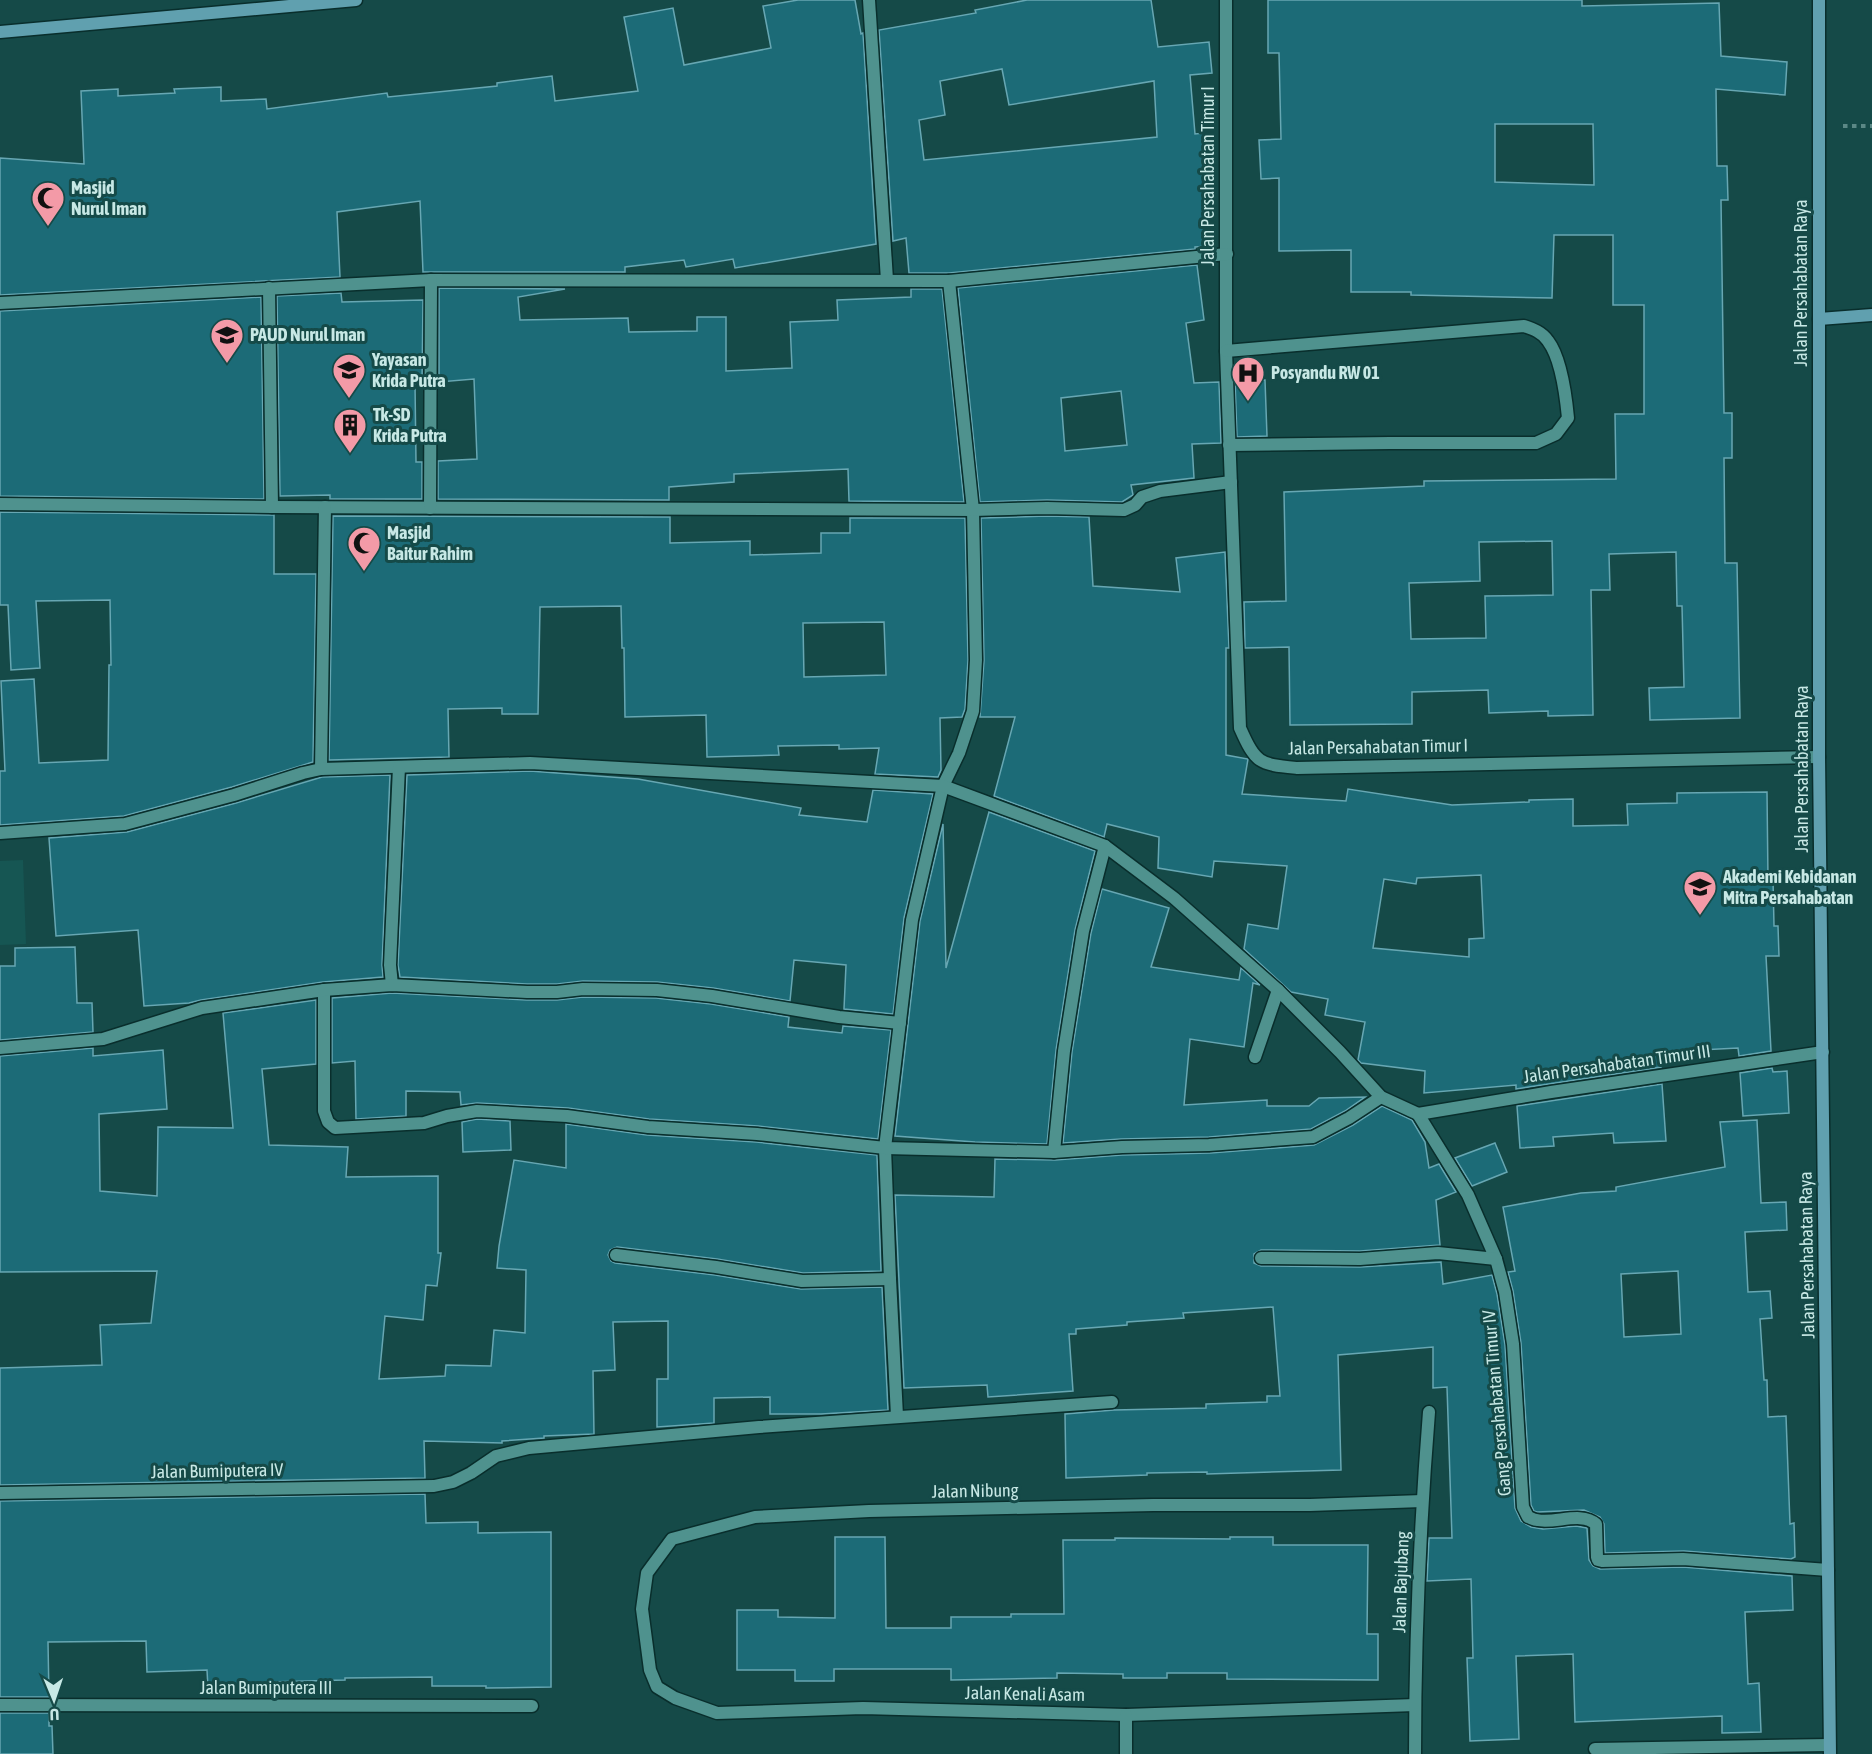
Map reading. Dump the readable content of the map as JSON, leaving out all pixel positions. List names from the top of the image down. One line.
{"streets":{"street":["Jalan Persahabatan Timur I","Jalan Persahabatan Raya","Jalan Persahabatan Timur III","Gang Persahabatan Timur IV","Jalan Bumiputera IV","Jalan Nibung","Jalan Bajubang","Jalan Bumiputera III","Jalan Kenali Asam"]},"crossings":[["Jalan Persahabatan Timur I","Jalan Persahabatan Raya"],["Jalan Persahabatan Raya","Jalan Persahabatan Timur III"],["Jalan Persahabatan Raya","Gang Persahabatan Timur IV"],["Jalan Persahabatan Timur III","Gang Persahabatan Timur IV"],["Jalan Nibung","Jalan Bajubang"],["Jalan Nibung","Jalan Kenali Asam"],["Jalan Bajubang","Jalan Kenali Asam"]],"places":{"mosque":["Masjid Nurul Iman","Masjid Baitur Rahim"],"school or university":["PAUD Nurul Iman","Yayasan Krida Putra","Akademi Kebidanan Mitra Persahabatan"],"hospital":["Posyandu RW 01"],"building":["Tk-SD Krida Putra"]},"north":"bottom"}
